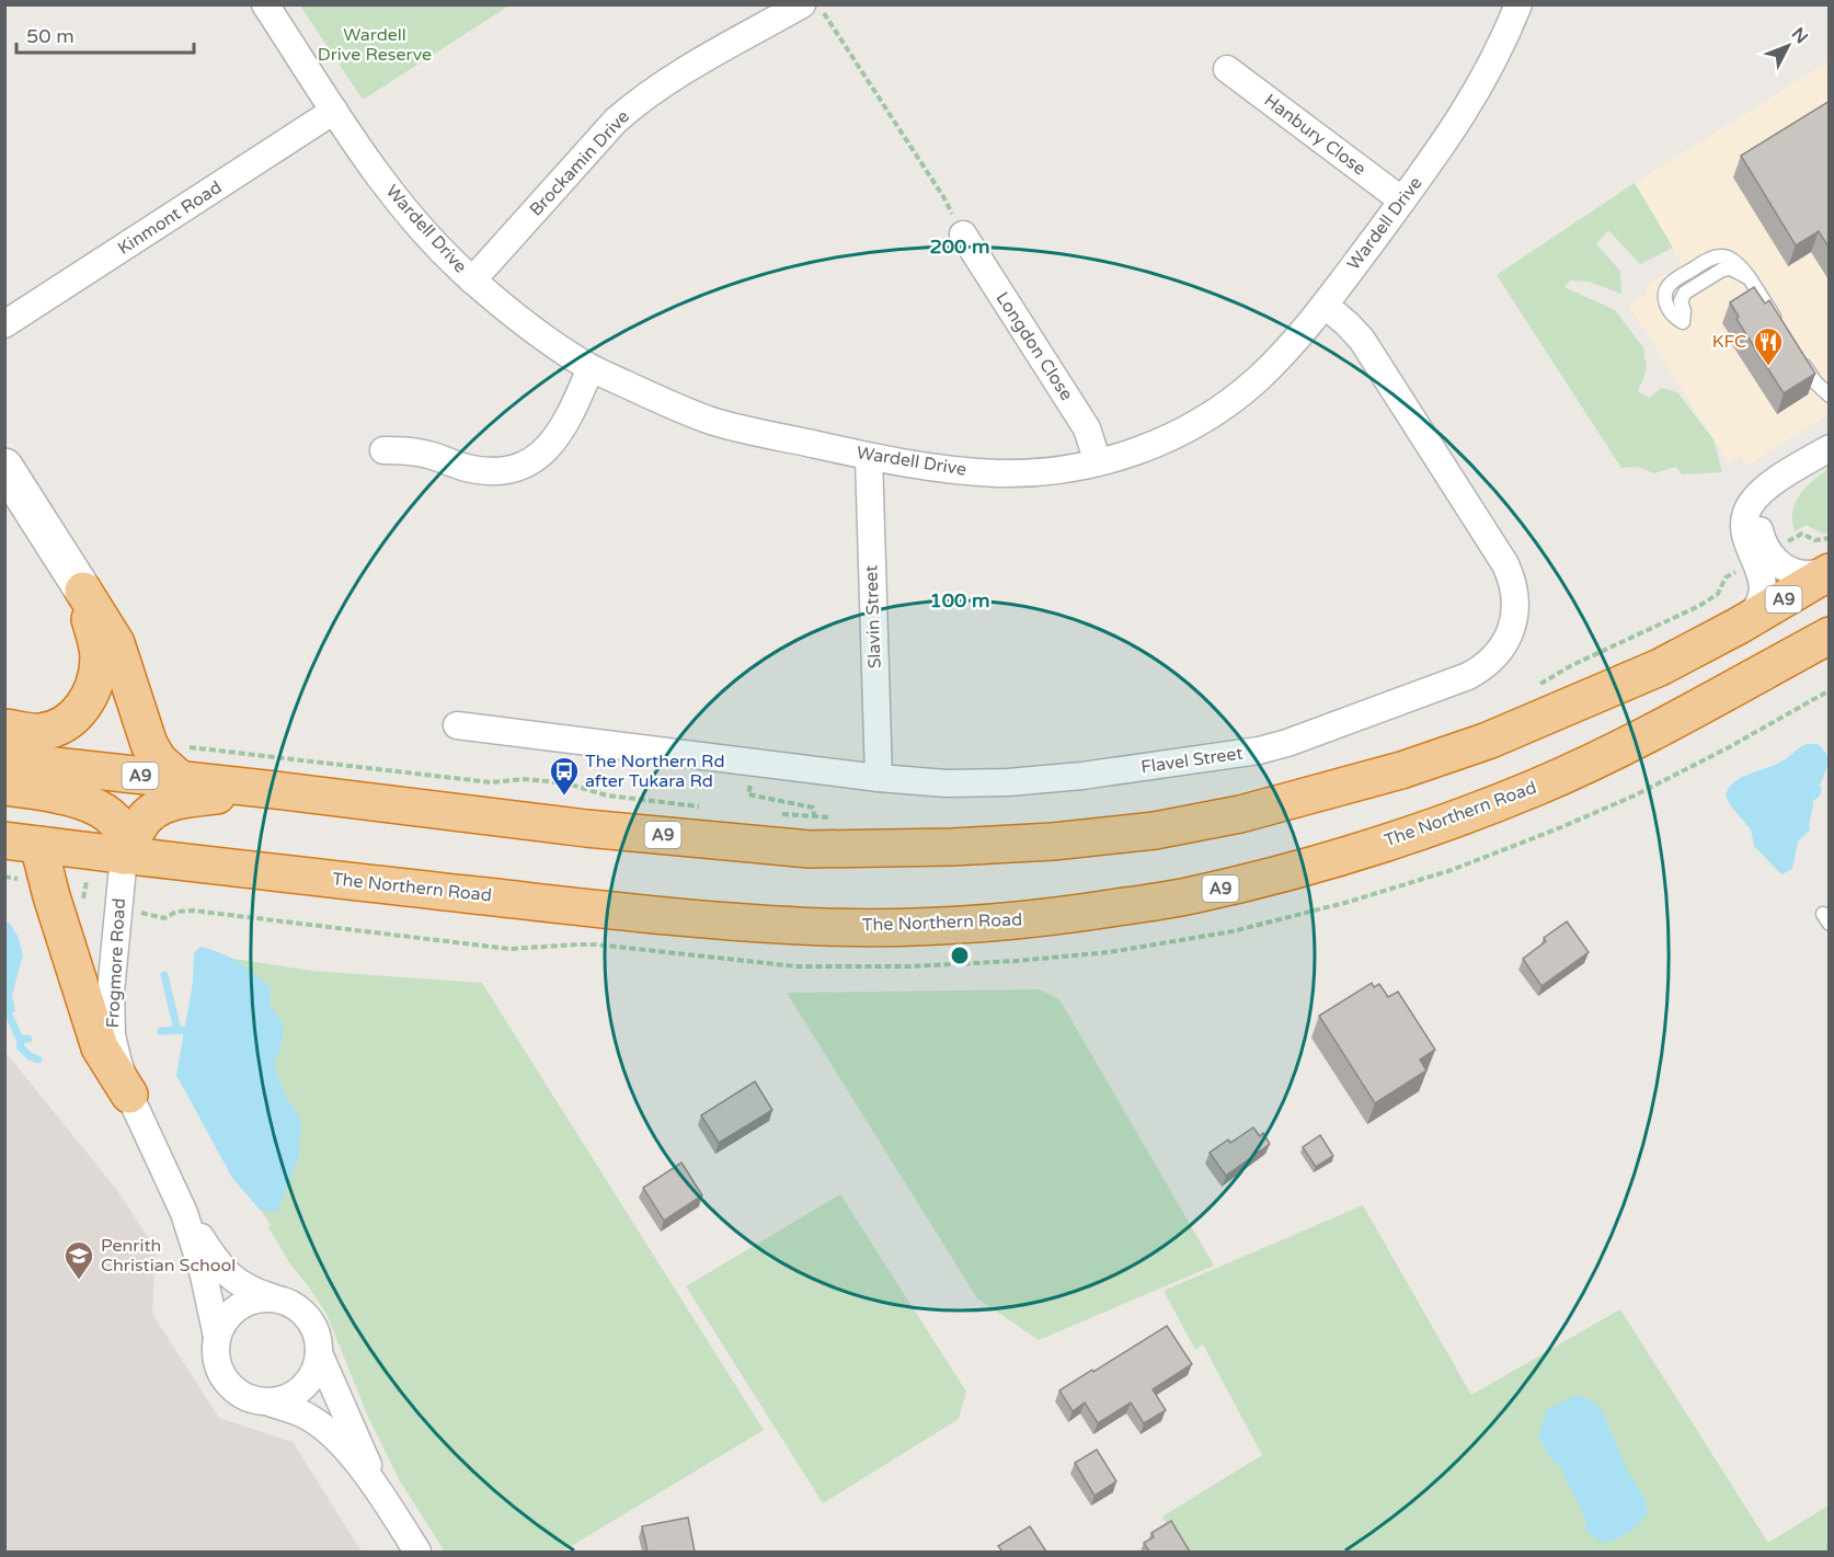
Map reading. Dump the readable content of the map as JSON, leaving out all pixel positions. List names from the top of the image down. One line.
{"streets":{"highway":["A9","The Northern Road"],"street":["Hanbury Close","Brockamin Drive","Kinmont Road","Wardell Drive","Longdon Close","Slavin Street","Flavel Street","Frogmore Road"]},"crossings":[["Hanbury Close","Wardell Drive"],["Brockamin Drive","Wardell Drive"],["Kinmont Road","Wardell Drive"],["Wardell Drive","Longdon Close"],["Wardell Drive","Slavin Street"],["Wardell Drive","Flavel Street"],["Slavin Street","Flavel Street"],["The Northern Road","Frogmore Road"]],"parks":["Wardell Drive Reserve"],"places":{"restaurant":["KFC"],"bus stop":["The Northern Rd after Tukara Rd"],"school or university":["Penrith Christian School"]},"scale_bar":"50 m","north":"top right","rings":["200 m","100 m"]}
